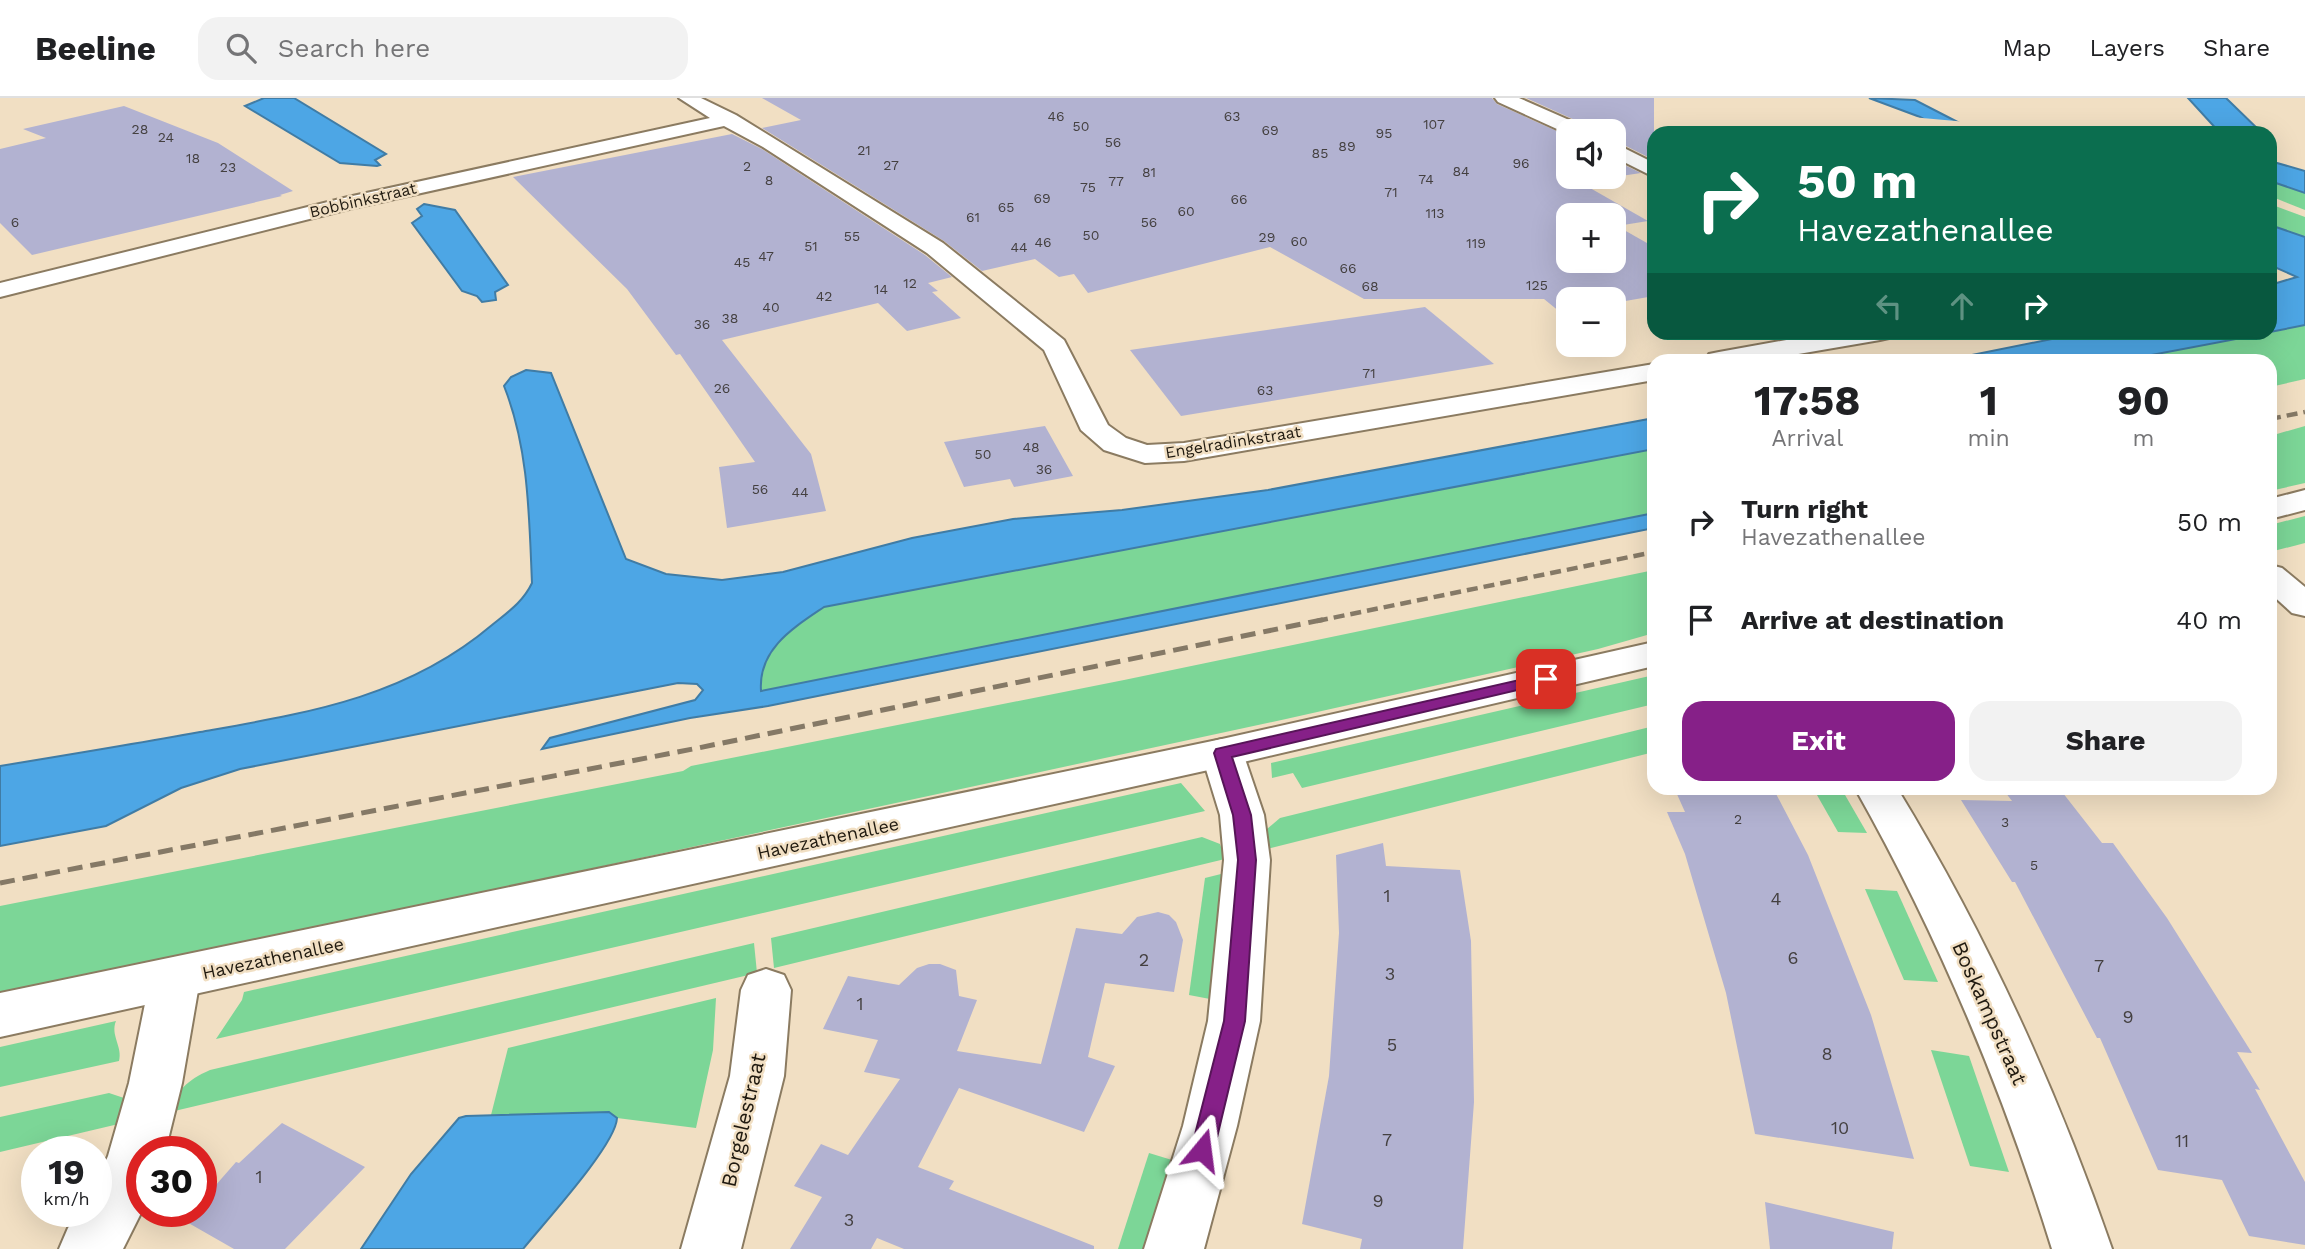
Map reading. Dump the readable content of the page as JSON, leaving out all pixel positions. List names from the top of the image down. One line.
{"streets":{"street":["Bobbinkstraat","Engelradinkstraat","Havezathenallee","Boskampstraat","Borgelestraat"]},"crossings":[["Bobbinkstraat","Engelradinkstraat"]],"house_numbers":["46","63","107","50","28","69","95","24","56","89","21","85","18","96","27","2","23","84","81","74","8","77","75","71","69","66","65","60","113","61","6","56","50","55","29","60","46","119","51","44","47","45","66","12","125","68","14","42","40","38","36","71","26","63","48","50","36","56","44","2","3","5","1","4","6","2","7","3","1","9","5","8","10","7","11","1","9","3"],"page":{"header":"Beeline","search":"Search here","nav":["Map","Layers","Share"],"map_buttons":["+","−"],"turn":["50 m","Havezathenallee"],"eta":["17:58","Arrival","1","min","90","m"],"list":[{"name":"Turn right","note":"Havezathenallee","value":"50 m"},{"name":"Arrive at destination","value":"40 m"}],"buttons":["Exit","Share"],"speed":"19 km/h","limit":"30"}}
